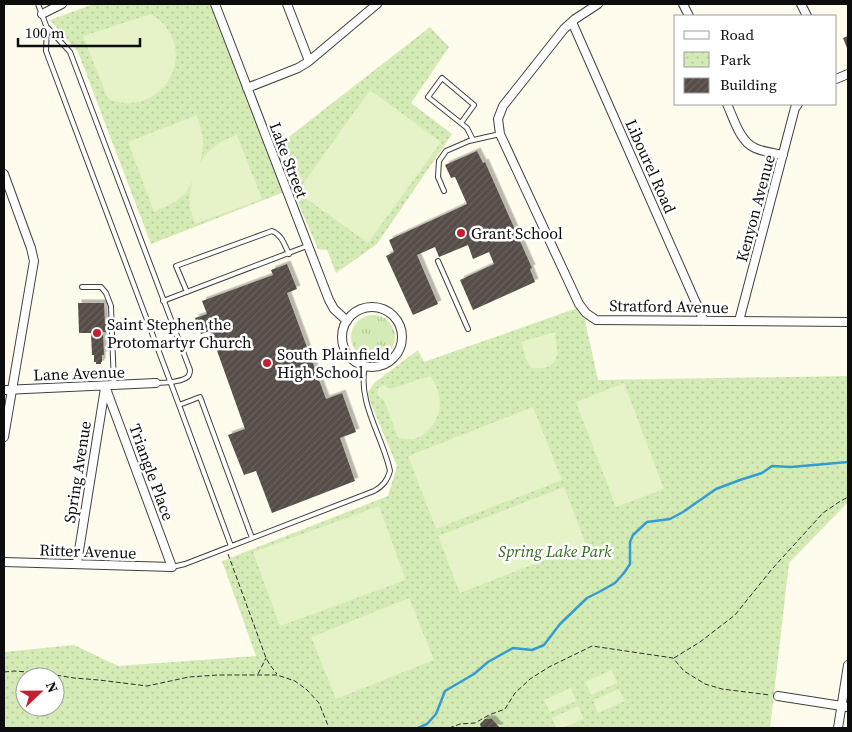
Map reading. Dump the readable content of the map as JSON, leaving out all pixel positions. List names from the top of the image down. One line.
{"streets":{"street":["Lake Street","Libourel Road","Kenyon Avenue","Stratford Avenue","Lane Avenue","Spring Avenue","Triangle Place","Ritter Avenue"]},"crossings":[["Libourel Road","Stratford Avenue"],["Kenyon Avenue","Stratford Avenue"],["Lane Avenue","Spring Avenue"],["Lane Avenue","Triangle Place"],["Spring Avenue","Triangle Place"],["Spring Avenue","Ritter Avenue"],["Triangle Place","Ritter Avenue"]],"parks":["Spring Lake Park"],"places":["Grant School","Saint Stephen the Protomartyr Church","South Plainfield High School"],"legend":["Road","Park","Building"],"scale_bar":"100 m","north":"right"}
